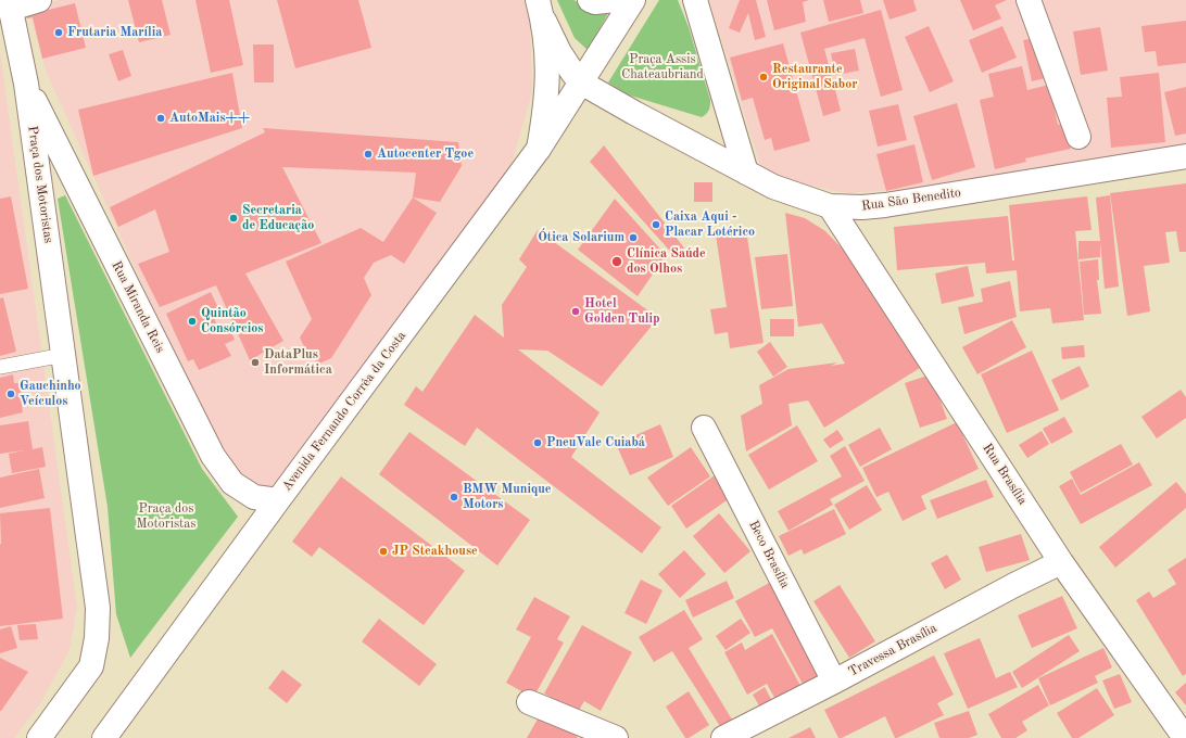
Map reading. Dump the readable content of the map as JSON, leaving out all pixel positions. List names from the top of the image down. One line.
{"streets":{"street":["Praça dos Motoristas","Rua São Benedito","Rua Miranda Reis","Avenida Fernando Corrêa da Costa","Rua Brasília","Beco Brasília","Travessa Brasília"]},"crossings":[["Praça dos Motoristas","Rua Miranda Reis"],["Rua São Benedito","Avenida Fernando Corrêa da Costa"],["Rua São Benedito","Rua Brasília"],["Rua Miranda Reis","Avenida Fernando Corrêa da Costa"],["Rua Brasília","Travessa Brasília"],["Beco Brasília","Travessa Brasília"]],"parks":["Praça Assis Chateaubriand","Praça dos Motoristas"],"places":["Frutaria Marília","Restaurante Original Sabor","AutoMais++","Autocenter Tgoe","Secretaria de Educação","Caixa Aqui - Placar Lotérico","Ótica Solarium","Clínica Saúde dos Olhos","Hotel Golden Tulip","Quintão Consórcios","DataPlus Informática","Gauchinho Veículos","PneuVale Cuiabá","BMW Munique Motors","JP Steakhouse"]}
